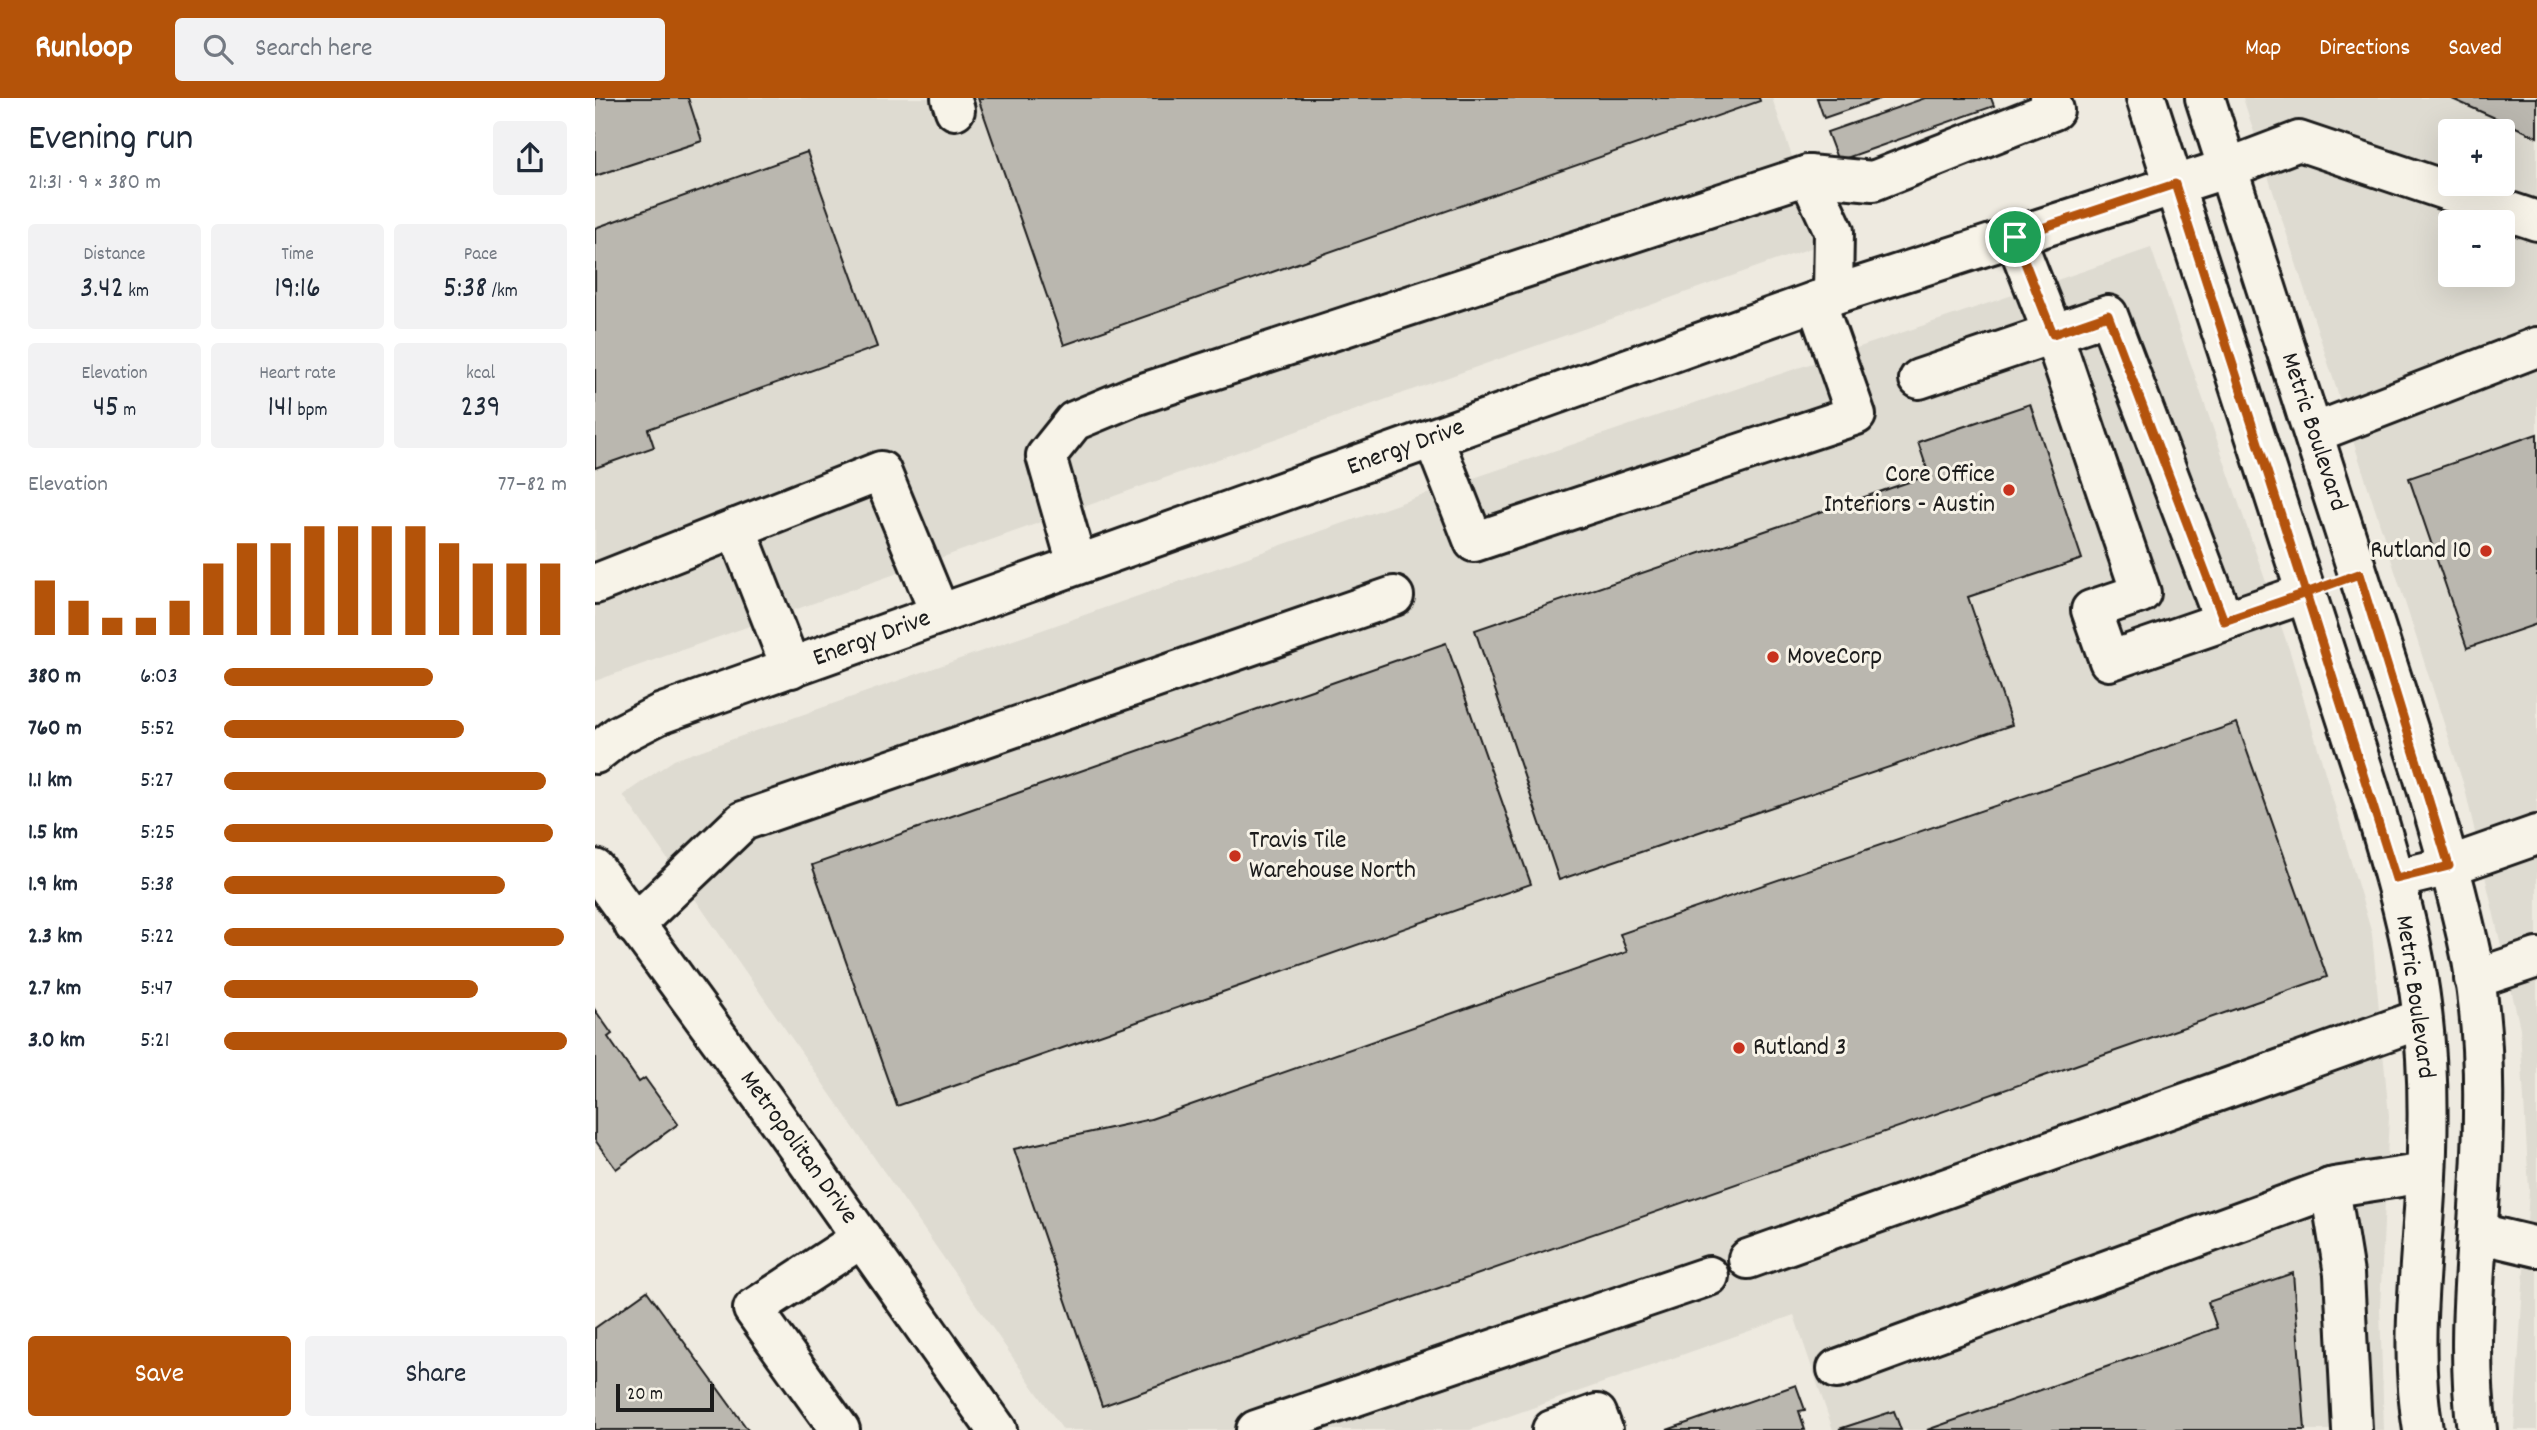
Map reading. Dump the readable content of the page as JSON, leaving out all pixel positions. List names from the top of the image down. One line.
{"streets":{"main road":["Metric Boulevard","Energy Drive","Metropolitan Drive"]},"crossings":[["Metric Boulevard","Energy Drive"]],"places":["Core Office Interiors - Austin","Rutland 10","MoveCorp","Travis Tile Warehouse North","Rutland 3"],"scale_bar":"20 m","page":{"header":"Runloop","search":"Search here","nav":["Map","Directions","Saved"],"heading":["Evening run","21:31 · 9 × 380 m"],"map_buttons":["+","−"],"stats":[["Distance","3.42 km"],["Time","19:16"],["Pace","5:38 /km"],["Elevation","45 m"],["Heart rate","141 bpm"],["kcal","239"]],"chart":["Elevation","77–82 m"],"list":[{"name":"380 m","note":"6:03"},{"name":"760 m","note":"5:52"},{"name":"1.1 km","note":"5:27"},{"name":"1.5 km","note":"5:25"},{"name":"1.9 km","note":"5:38"},{"name":"2.3 km","note":"5:22"},{"name":"2.7 km","note":"5:47"},{"name":"3.0 km","note":"5:21"}],"buttons":["Save","Share"],"scale":"20 m"}}
